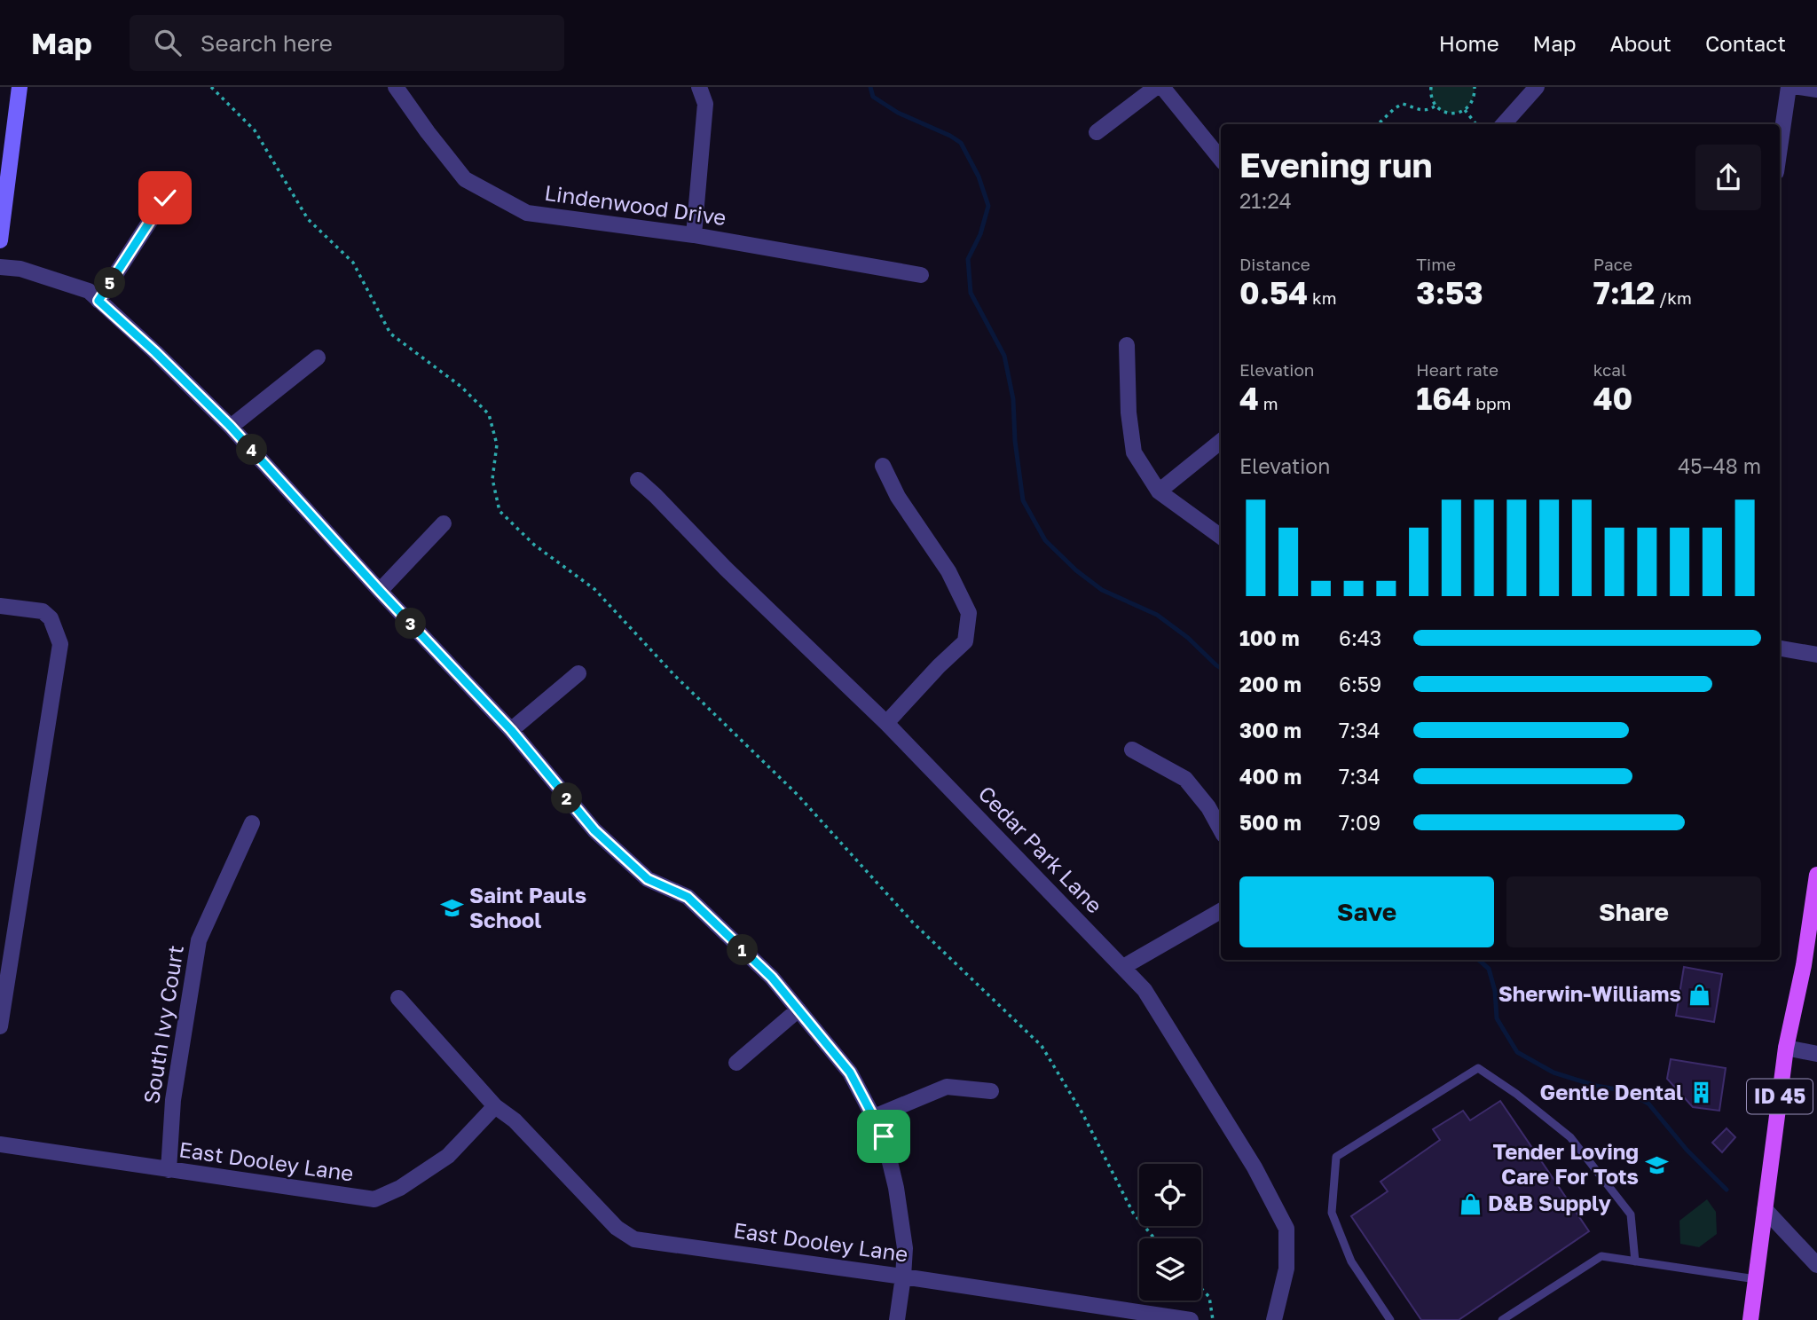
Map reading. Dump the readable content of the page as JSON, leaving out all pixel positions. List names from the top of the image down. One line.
{"streets":{"main road":["ID 45"],"street":["Lindenwood Drive","Cedar Park Lane","South Ivy Court","East Dooley Lane"]},"crossings":[["South Ivy Court","East Dooley Lane"]],"places":{"school or university":["Saint Pauls School","Tender Loving Care For Tots"],"shop":["Sherwin-Williams","D&B Supply"],"building":["Gentle Dental"]},"page":{"header":"Map","search":"Search here","nav":["Home","Map","About","Contact"],"heading":["Evening run","21:24"],"stats":[["Distance","0.54 km"],["Time","3:53"],["Pace","7:12 /km"],["Elevation","4 m"],["Heart rate","164 bpm"],["kcal","40"]],"pins":["5","4","3","2","1"],"chart":["Elevation","45–48 m"],"list":[{"name":"100 m","note":"6:43"},{"name":"200 m","note":"6:59"},{"name":"300 m","note":"7:34"},{"name":"400 m","note":"7:34"},{"name":"500 m","note":"7:09"}],"buttons":["Save","Share"]}}
